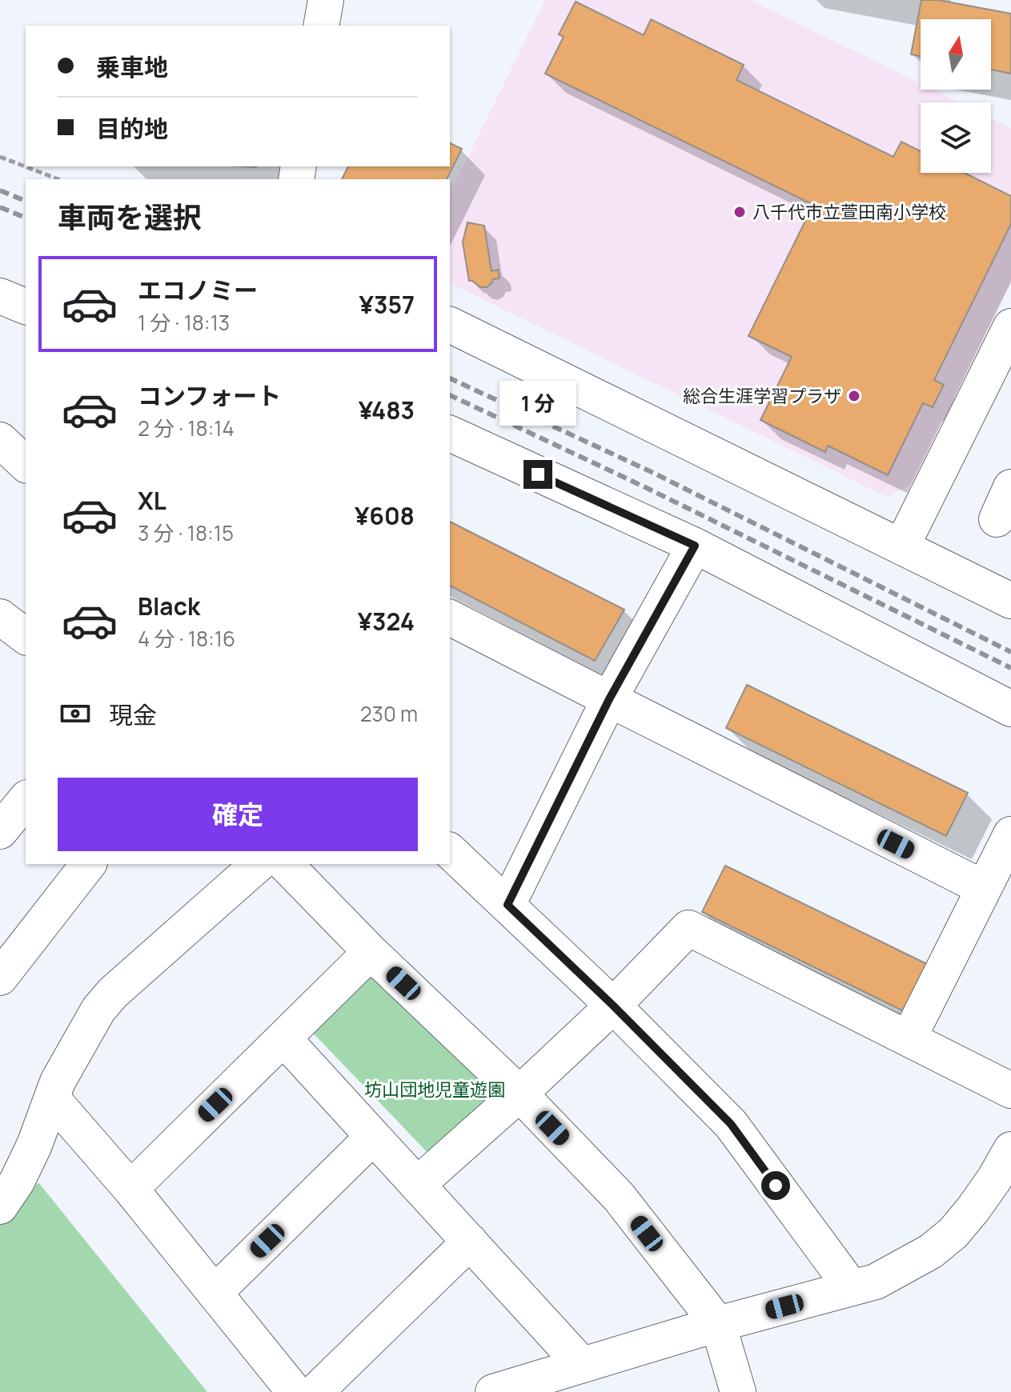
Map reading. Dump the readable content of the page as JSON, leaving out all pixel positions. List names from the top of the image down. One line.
{"parks":["坊山団地児童遊園"],"places":["八千代市立萱田南小学校","総合生涯学習プラザ"],"north":"top","page":{"banner":["乗車地","目的地"],"heading":"車両を選択","list":[{"name":"エコノミー","note":"1 分 · 18:13","value":"¥357"},{"name":"コンフォート","note":"2 分 · 18:14","value":"¥483"},{"name":"XL","note":"3 分 · 18:15","value":"¥608"},{"name":"Black","note":"4 分 · 18:16","value":"¥324"}],"bubble":"1 分","pay":["現金","230 m"],"buttons":"確定"}}
